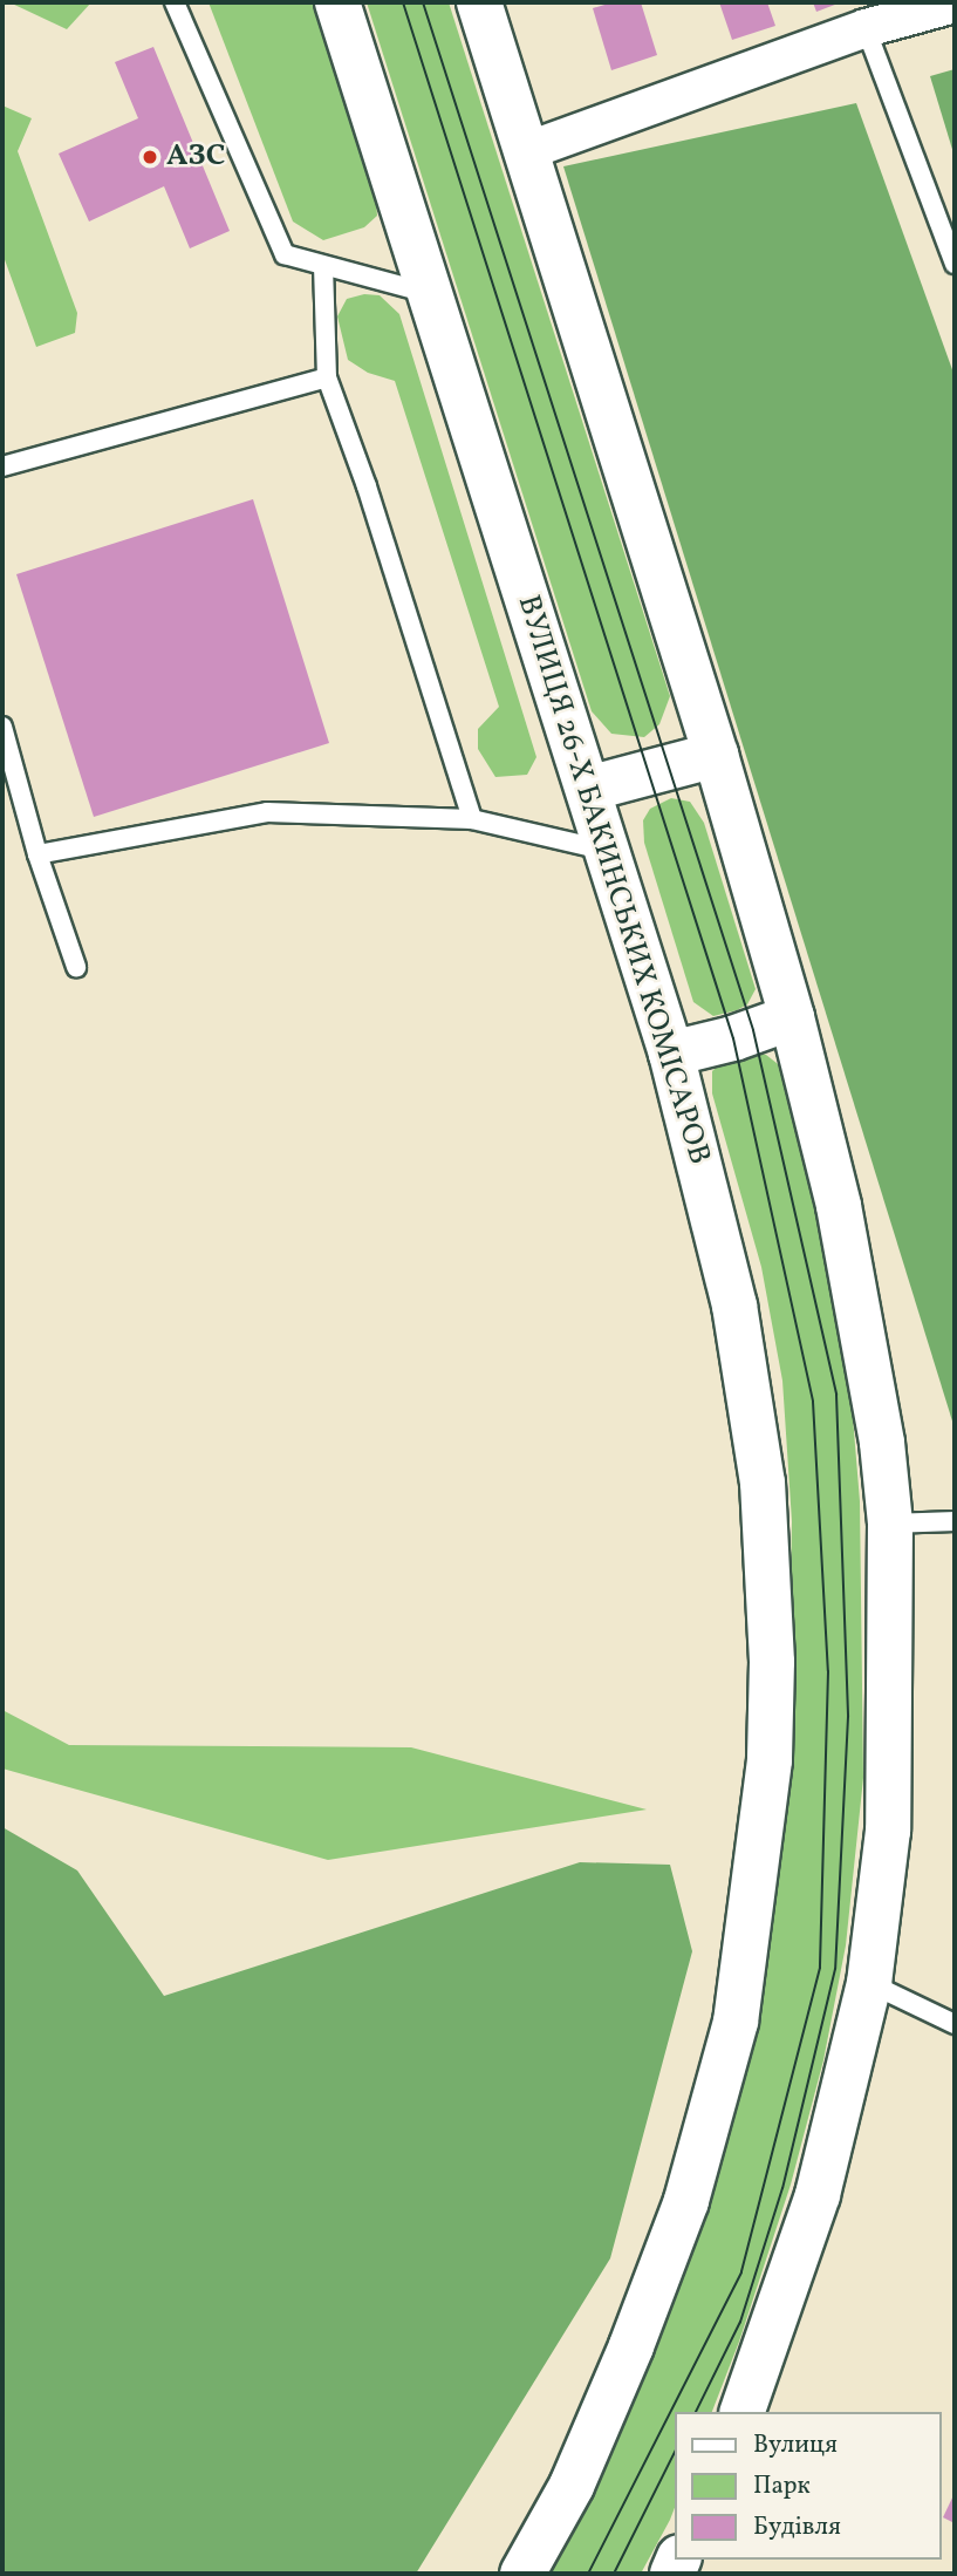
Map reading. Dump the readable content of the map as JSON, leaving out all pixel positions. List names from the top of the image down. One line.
{"streets":{"street":["ВУЛИЦЯ 26-Х БАКИНСЬКИХ КОМІСАРОВ"]},"places":["АЗС"],"legend":["Вулиця","Парк","Будівля"]}
